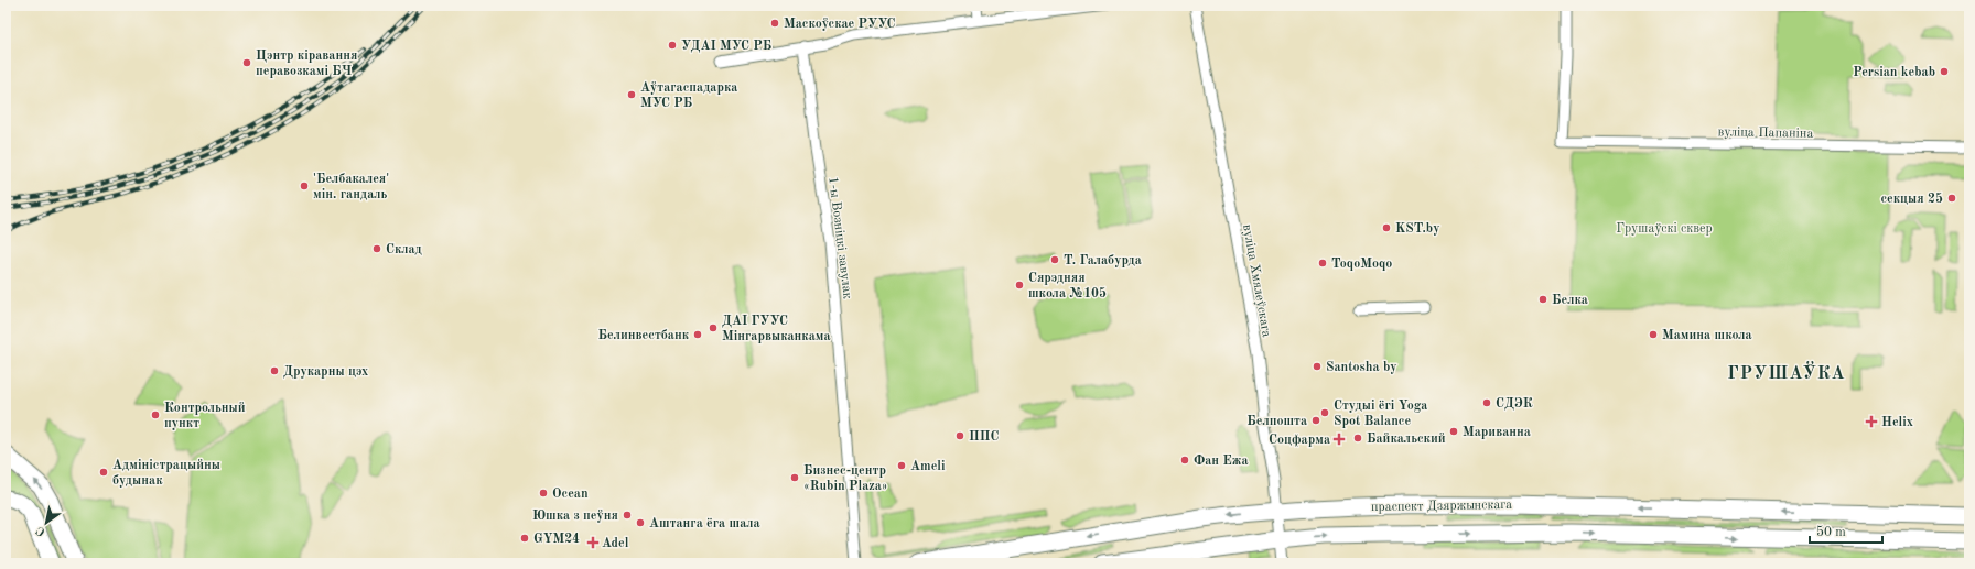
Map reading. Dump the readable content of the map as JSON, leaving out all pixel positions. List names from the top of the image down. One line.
{"streets":{"main road":["праспект Дзяржынскага"],"street":["вуліца Папаніна","1-ы Возніцкі завулак","вуліца Хмялеўскага"]},"crossings":[["вуліца Хмялеўскага","праспект Дзяржынскага"]],"districts":["ГРУШАЎКА"],"parks":["Грушаўскі сквер"],"places":{"other":["Маскоўскае РУУС","УДАІ МУС РБ","Цэнтр кіравання перавозкамі БЧ","Persian kebab","Аўтагаспадарка МУС РБ","'Белбакалея' мін. гандаль","секцыя 25","KST.by","Склад","Т. Галабурда","ToqoMoqo","Сярэдняя школа №105","Белка","ДАІ ГУУС Мінгарвыканкама","Белинвестбанк","Мамина школа","Santosha by","Друкарны цэх","СДЭК","Студыі ёгі Yoga Spot Balance","Контрольный пункт","Белпошта","Мариванна","ППС","Байкальский","Фан Ежа","Ameli","Адміністрацыйны будынак","Бизнес-центр «Rubin Plaza»","Ocean","Юшка з пеўня","Аштанга ёга шала","GYM24"],"health":["Helix","Соцфарма","Adel"]},"scale_bar":"50 m","north":"bottom left"}
